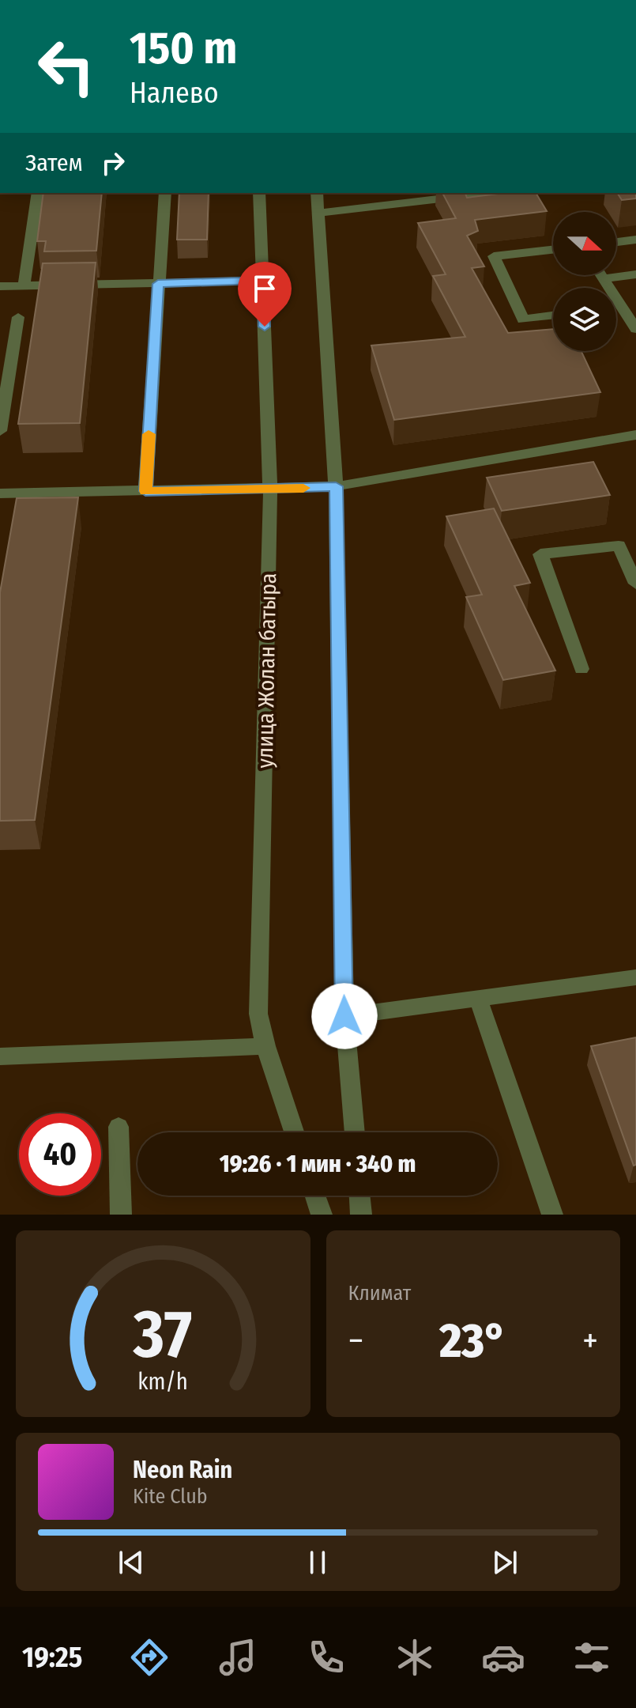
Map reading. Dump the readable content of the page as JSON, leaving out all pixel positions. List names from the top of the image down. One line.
{"streets":{"street":["улица Жолан батыра"]},"north":"right","page":{"turn":["150 m","Налево"],"then":"Затем","limit":"40","trip":"19:26 · 1 мин · 340 m","tile":"Климат","heat":["−","23°","+"],"song":["Neon Rain","Kite Club"],"tabs":"19:25","gauge":["37","km/h"]}}
